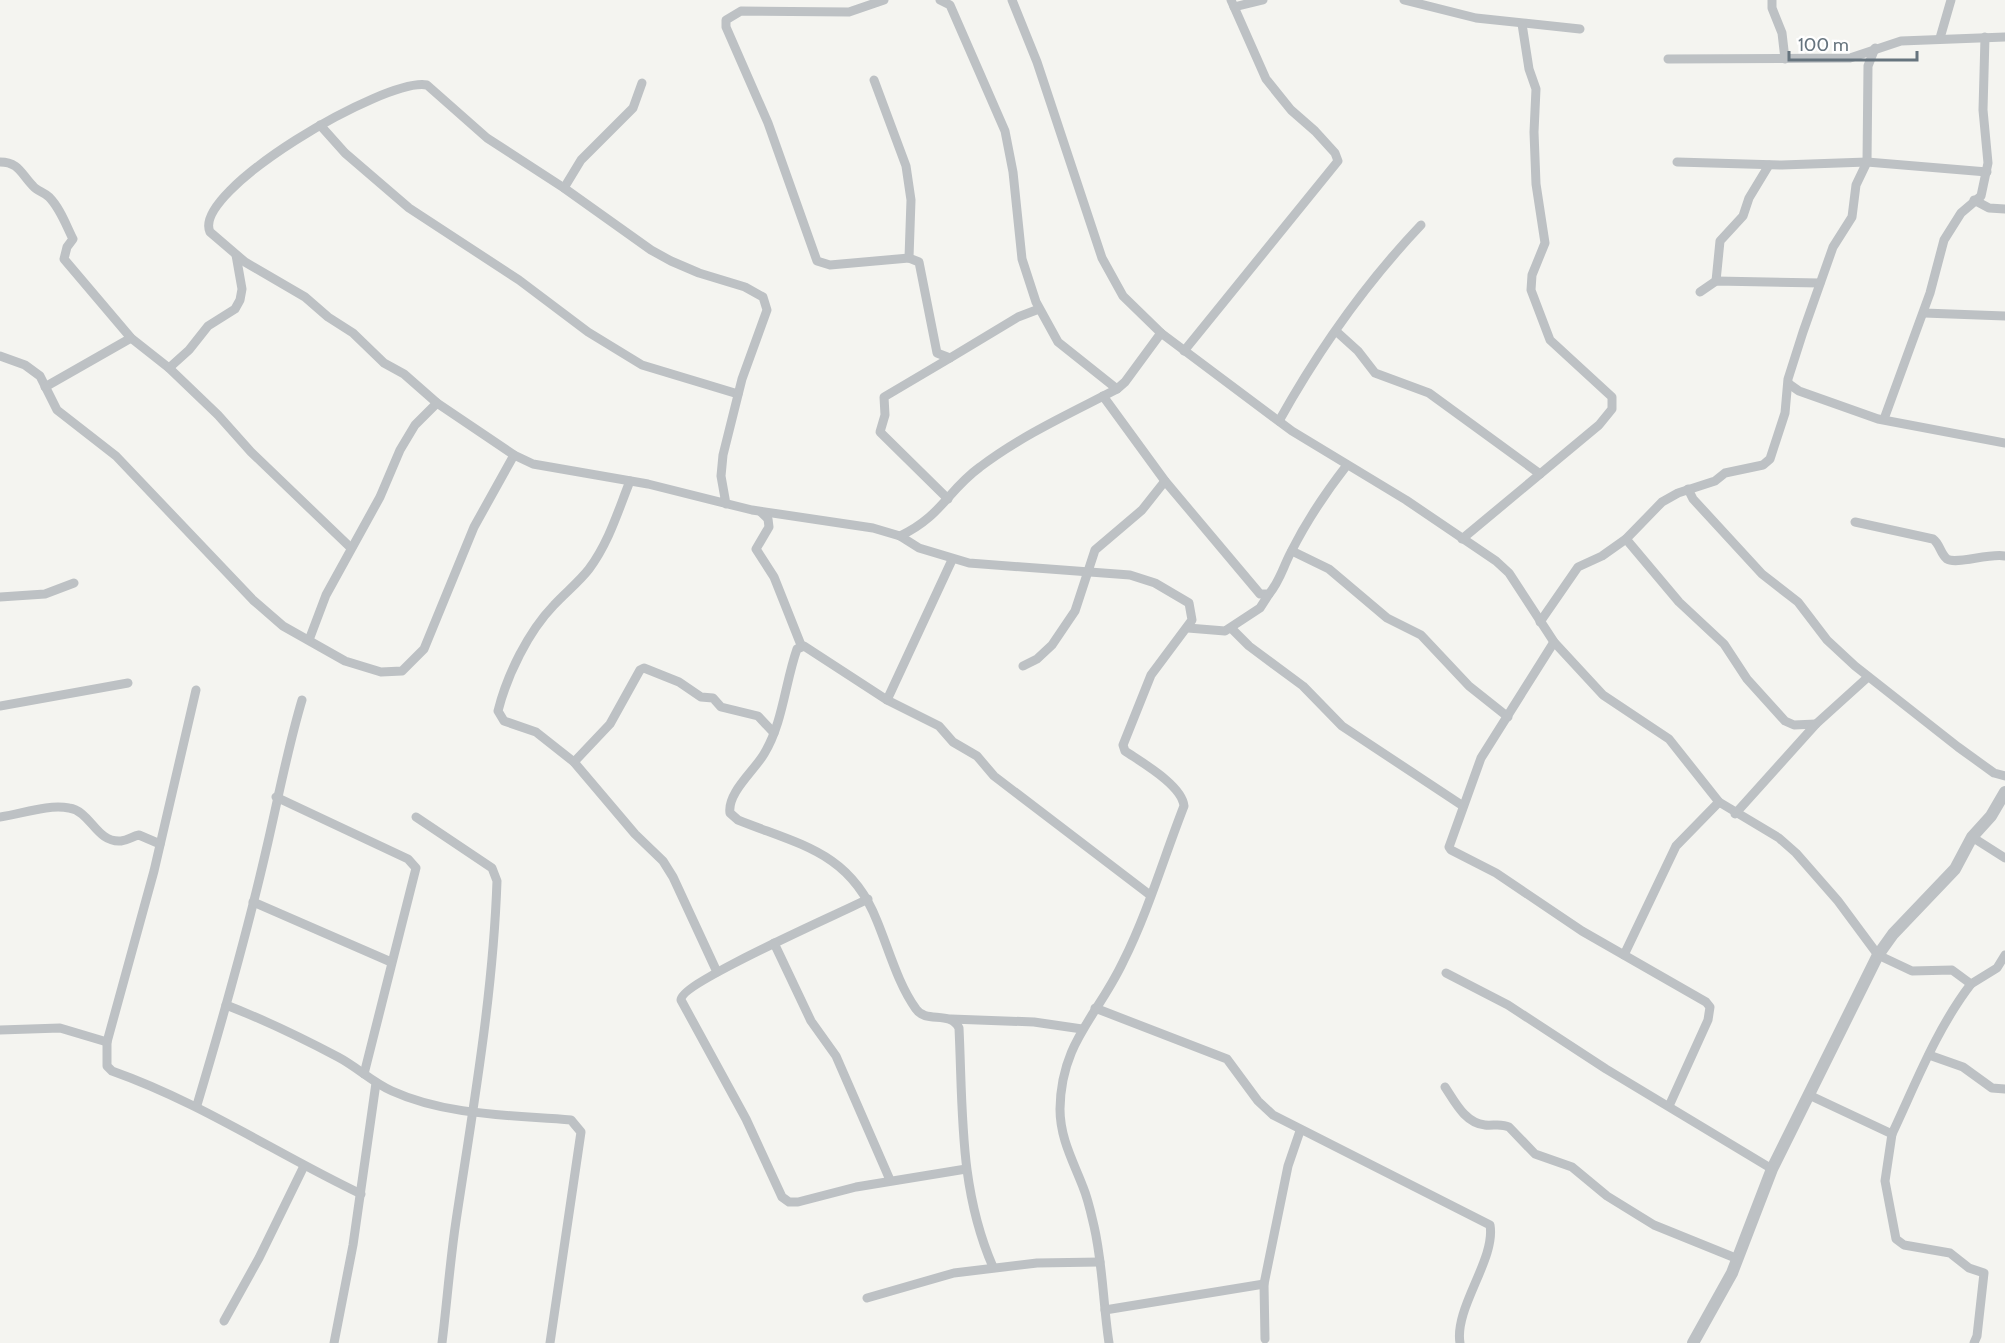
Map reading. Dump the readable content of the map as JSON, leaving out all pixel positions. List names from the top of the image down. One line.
{"scale_bar":"100 m"}
